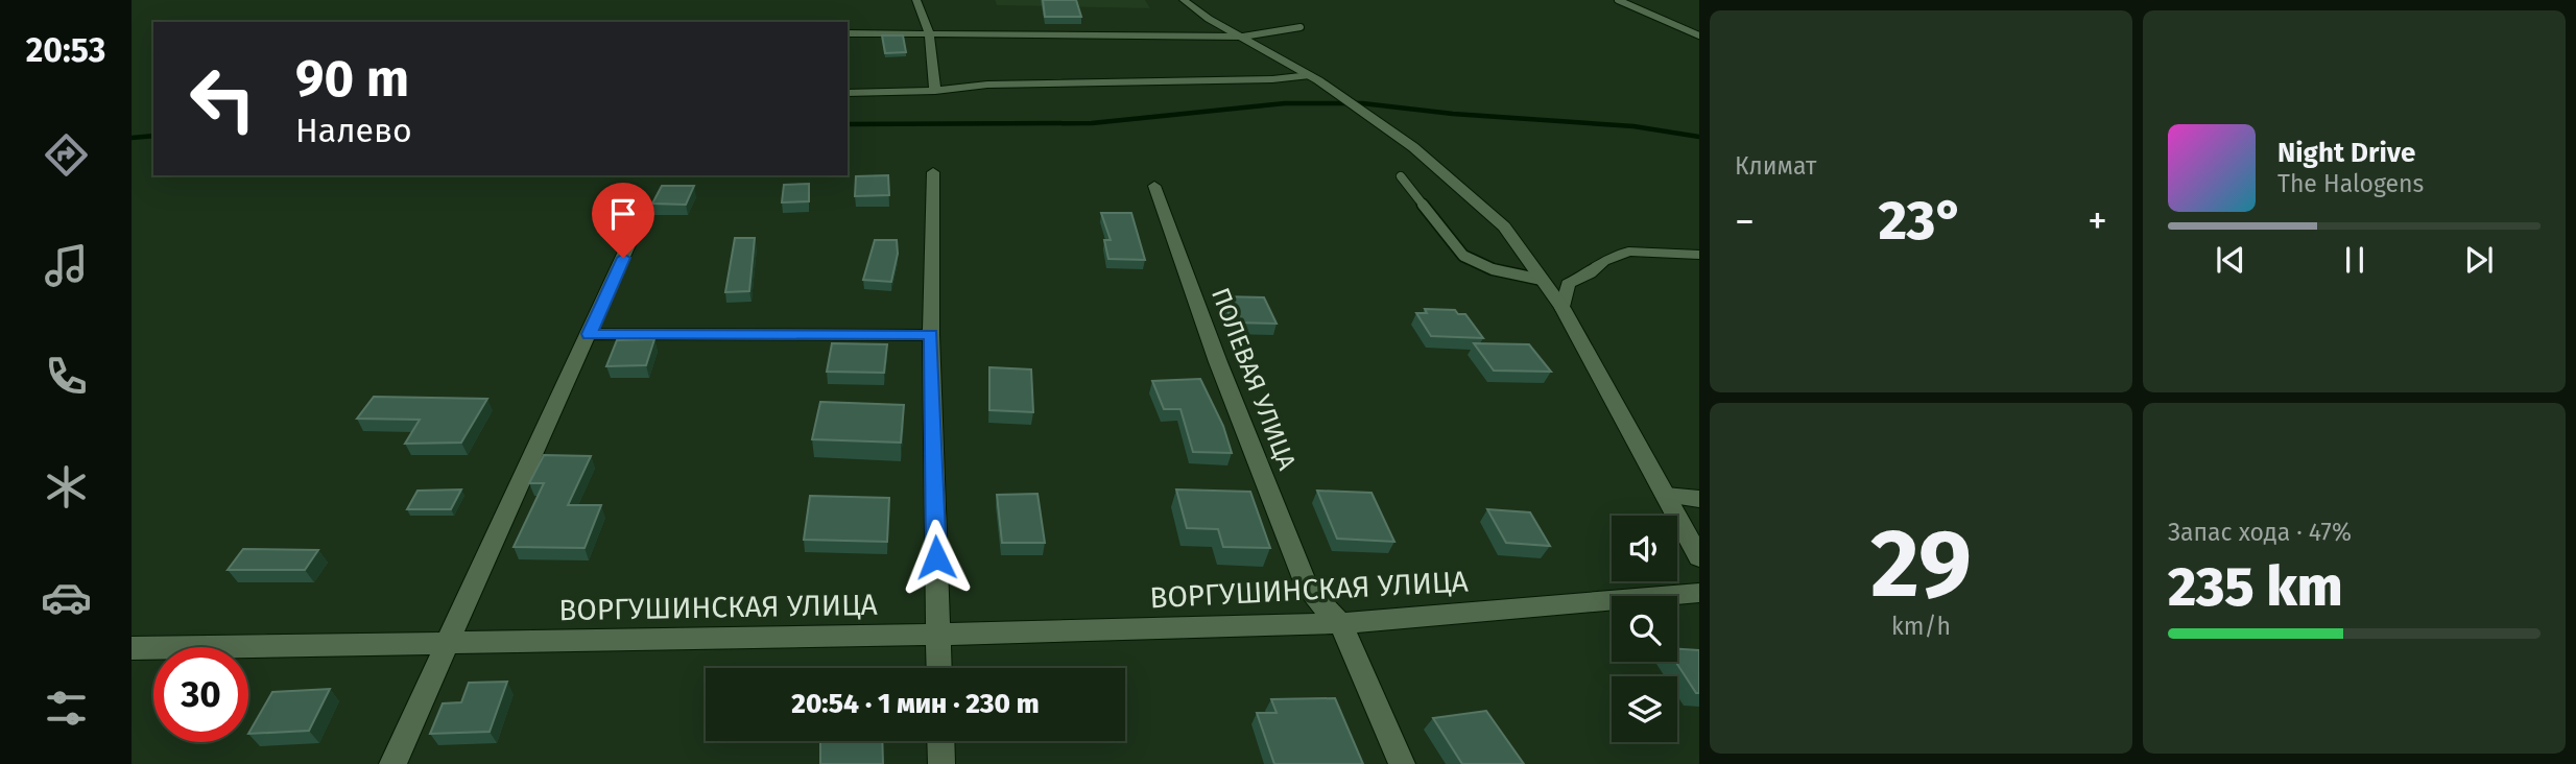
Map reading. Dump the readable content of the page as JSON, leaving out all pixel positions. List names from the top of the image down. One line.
{"streets":{"street":["ПОЛЕВАЯ УЛИЦА","ВОРГУШИНСКАЯ УЛИЦА"]},"crossings":[["ПОЛЕВАЯ УЛИЦА","ВОРГУШИНСКАЯ УЛИЦА"]],"page":{"tabs":"20:53","tile":["Климат",["29","km/h"],["Запас хода · 47%","235 km"]],"turn":["90 m","Налево"],"song":["Night Drive","The Halogens"],"heat":["−","23°","+"],"limit":"30","trip":"20:54 · 1 мин · 230 m"}}
